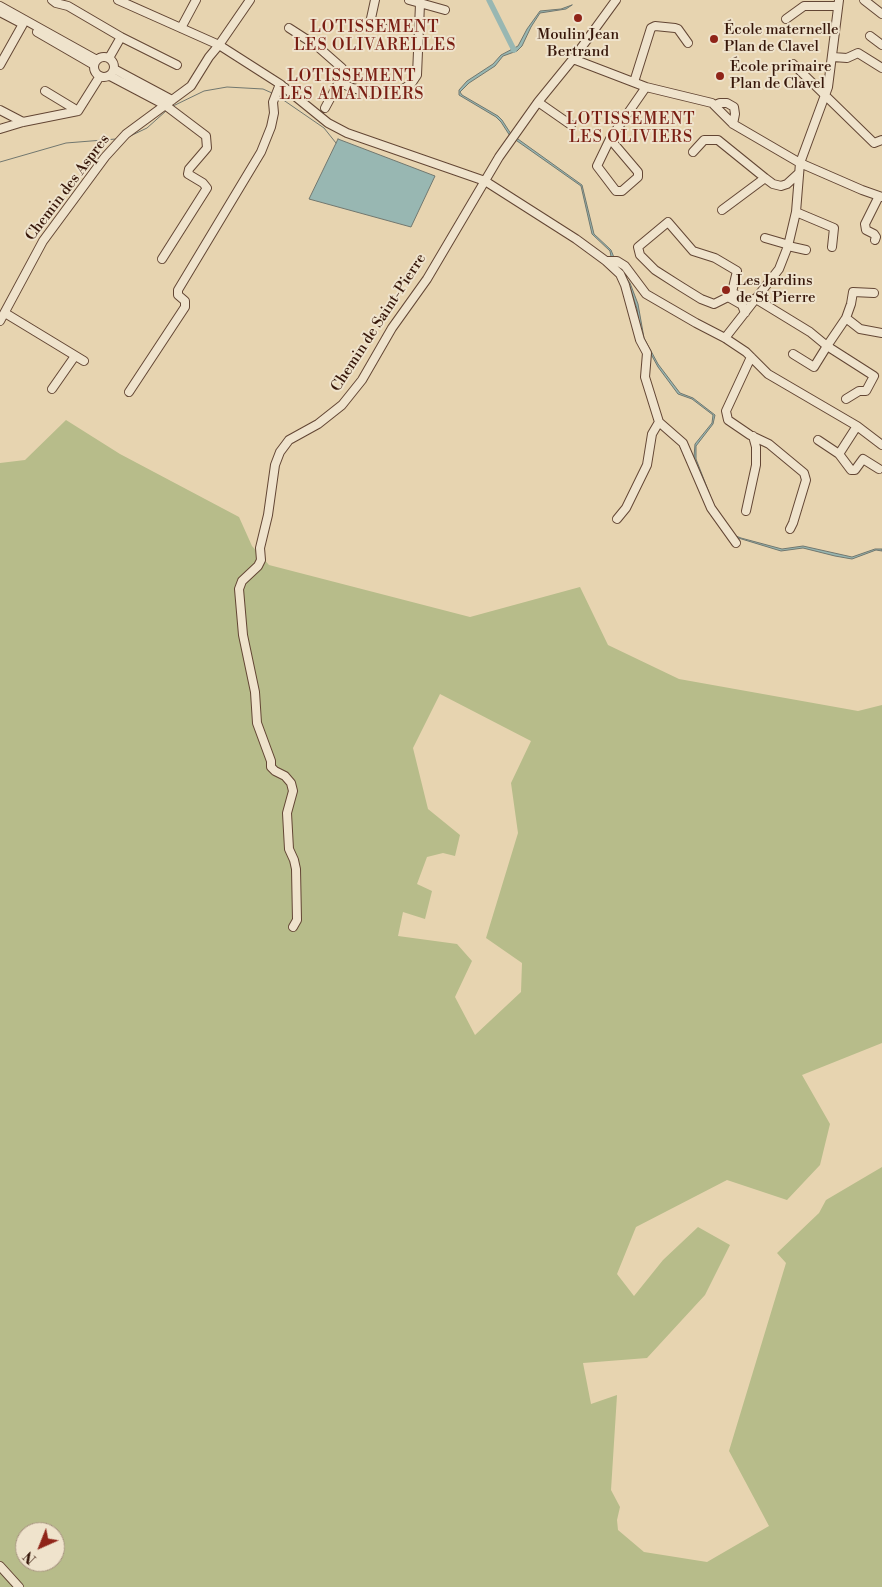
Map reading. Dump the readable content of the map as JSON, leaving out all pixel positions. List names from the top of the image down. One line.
{"streets":{"street":["Chemin des Aspres","Chemin de Saint-Pierre"]},"districts":["LOTISSEMENT LES OLIVARELLES","LOTISSEMENT LES AMANDIERS","LOTISSEMENT LES OLIVIERS"],"places":["Moulin Jean Bertrand","École maternelle Plan de Clavel","École primaire Plan de Clavel","Les Jardins de St Pierre"],"north":"bottom left"}
